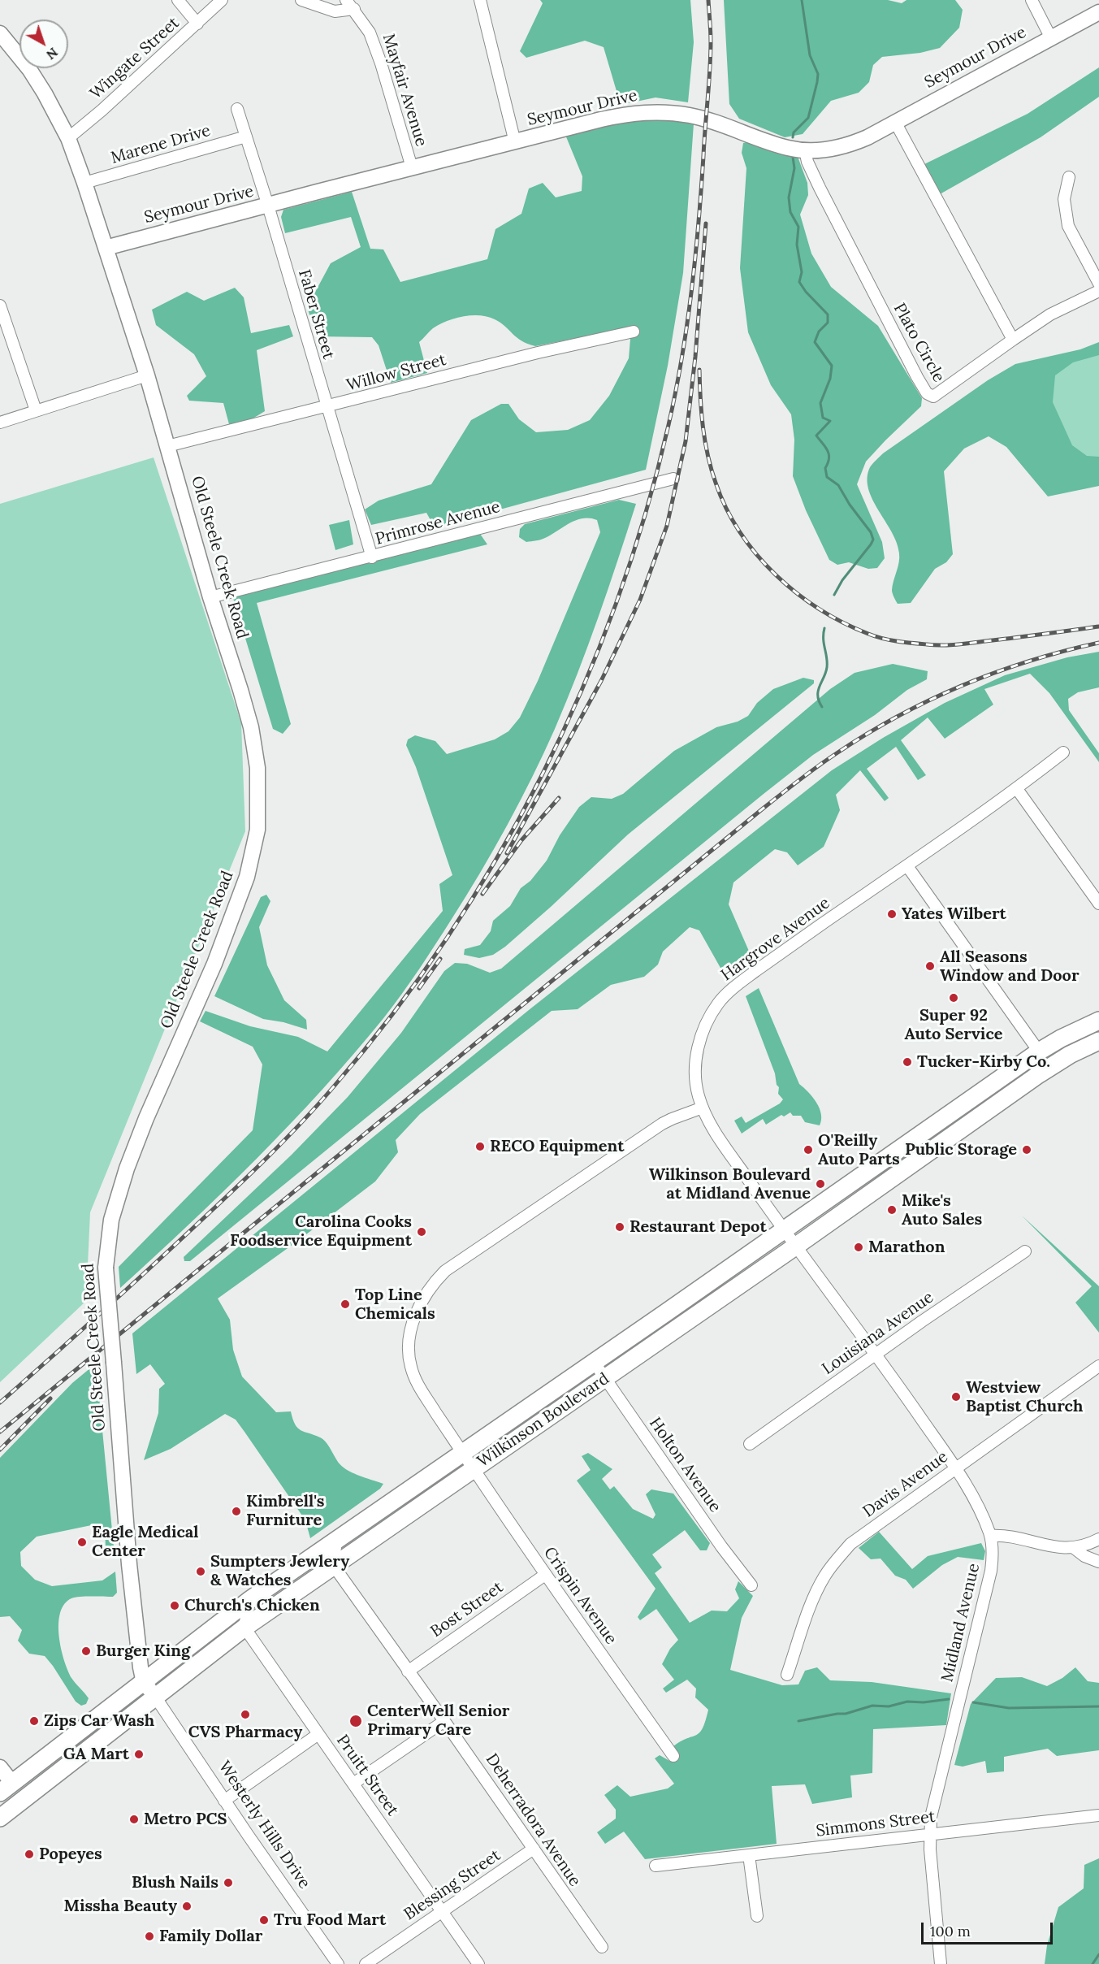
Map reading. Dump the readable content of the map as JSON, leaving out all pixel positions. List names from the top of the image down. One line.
{"streets":{"main road":["Seymour Drive","Old Steele Creek Road","Wilkinson Boulevard","Westerly Hills Drive"],"street":["Wingate Street","Mayfair Avenue","Marene Drive","Faber Street","Plato Circle","Willow Street","Primrose Avenue","Hargrove Avenue","Louisiana Avenue","Holton Avenue","Davis Avenue","Crispin Avenue","Bost Street","Midland Avenue","Pruitt Street","Deherradora Avenue","Simmons Street","Blessing Street"]},"crossings":[["Seymour Drive","Mayfair Avenue"],["Seymour Drive","Faber Street"],["Seymour Drive","Plato Circle"],["Seymour Drive","Old Steele Creek Road"],["Wingate Street","Old Steele Creek Road"],["Marene Drive","Faber Street"],["Marene Drive","Old Steele Creek Road"],["Faber Street","Willow Street"],["Faber Street","Primrose Avenue"],["Willow Street","Old Steele Creek Road"],["Primrose Avenue","Old Steele Creek Road"],["Old Steele Creek Road","Wilkinson Boulevard"],["Old Steele Creek Road","Westerly Hills Drive"],["Hargrove Avenue","Wilkinson Boulevard"],["Hargrove Avenue","Crispin Avenue"],["Hargrove Avenue","Midland Avenue"],["Louisiana Avenue","Midland Avenue"],["Wilkinson Boulevard","Holton Avenue"],["Wilkinson Boulevard","Crispin Avenue"],["Wilkinson Boulevard","Midland Avenue"],["Wilkinson Boulevard","Pruitt Street"],["Wilkinson Boulevard","Deherradora Avenue"],["Wilkinson Boulevard","Westerly Hills Drive"],["Davis Avenue","Midland Avenue"],["Crispin Avenue","Bost Street"],["Bost Street","Deherradora Avenue"],["Midland Avenue","Simmons Street"],["Pruitt Street","Blessing Street"],["Deherradora Avenue","Blessing Street"]],"places":["Yates Wilbert","All Seasons Window and Door","Super 92 Auto Service","Tucker-Kirby Co.","RECO Equipment","O'Reilly Auto Parts","Public Storage","Wilkinson Boulevard at Midland Avenue","Mike's Auto Sales","Restaurant Depot","Carolina Cooks Foodservice Equipment","Marathon","Top Line Chemicals","Westview Baptist Church","Kimbrell's Furniture","Eagle Medical Center","Sumpters Jewlery & Watches","Church's Chicken","Burger King","CVS Pharmacy","Zips Car Wash","CenterWell Senior Primary Care","GA Mart","Metro PCS","Popeyes","Blush Nails","Missha Beauty","Tru Food Mart","Family Dollar"],"scale_bar":"100 m","north":"bottom right"}
